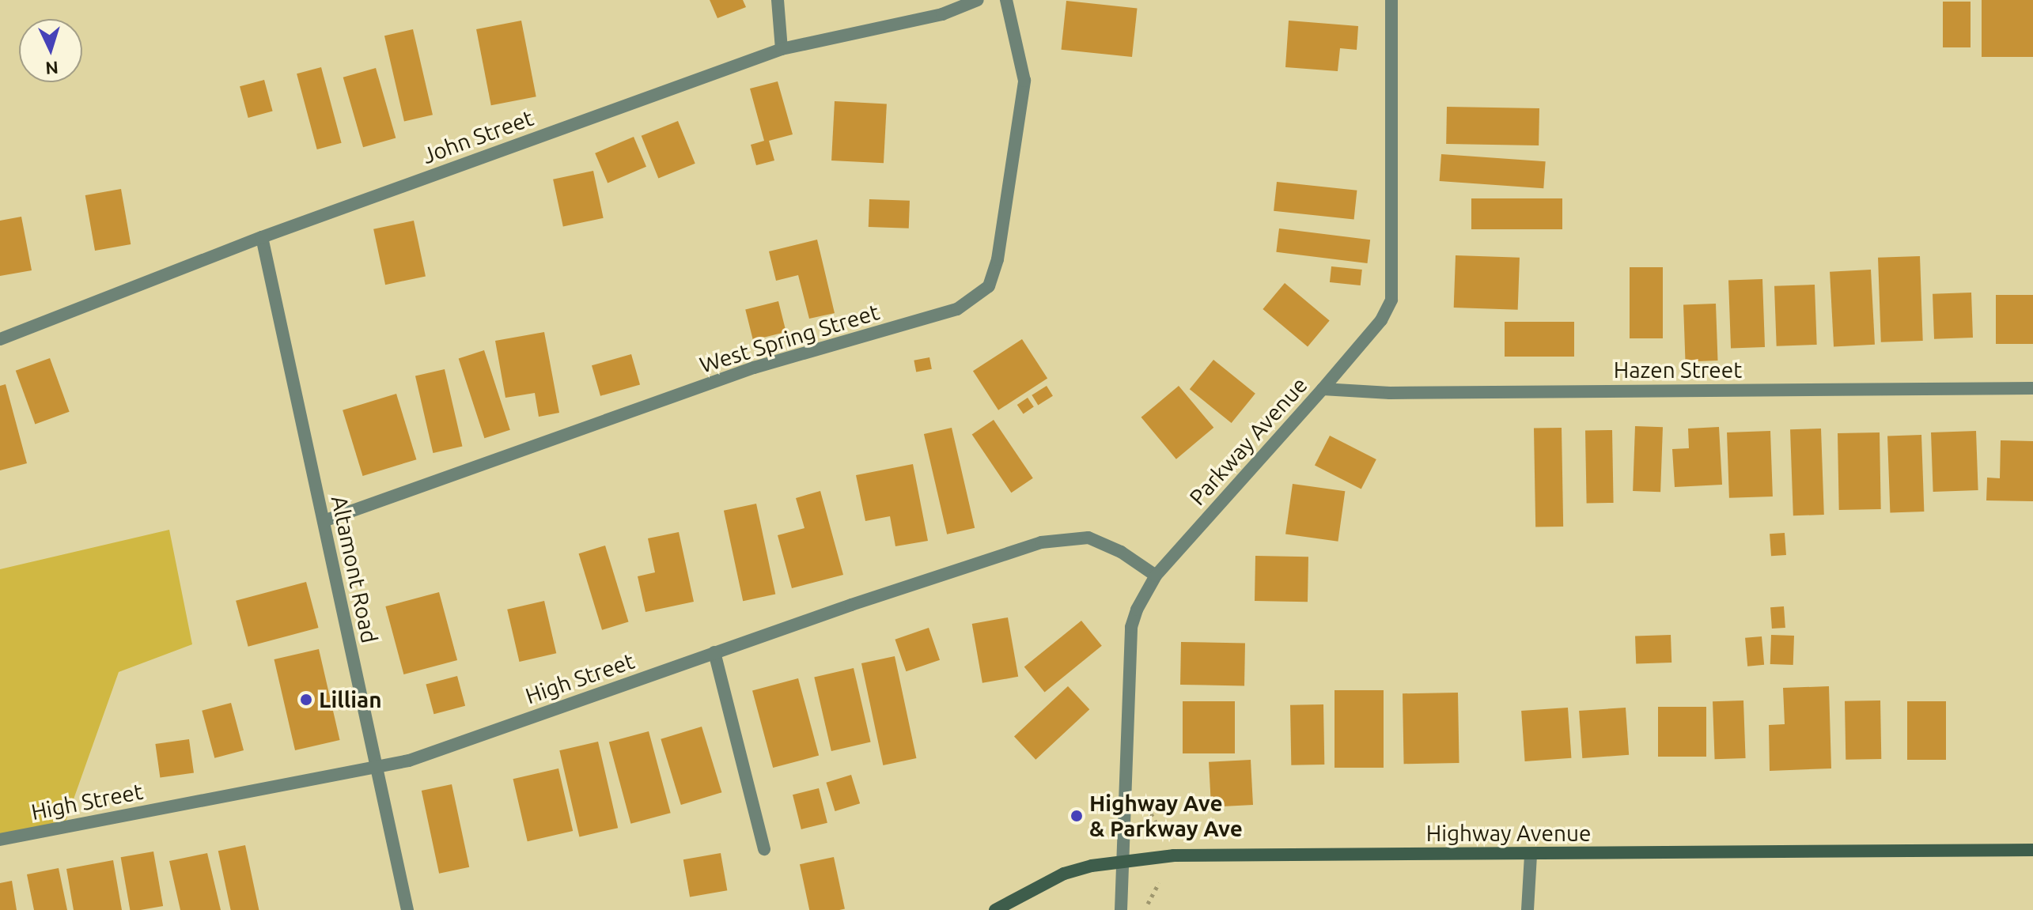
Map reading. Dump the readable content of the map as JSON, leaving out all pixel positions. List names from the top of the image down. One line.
{"streets":{"main road":["Highway Avenue"],"street":["John Street","West Spring Street","Hazen Street","Parkway Avenue","Altamont Road","High Street"]},"crossings":[["John Street","Altamont Road"],["West Spring Street","Altamont Road"],["Hazen Street","Parkway Avenue"],["Parkway Avenue","High Street"],["Altamont Road","High Street"]],"places":["Lillian","Highway Ave & Parkway Ave"],"north":"bottom"}
